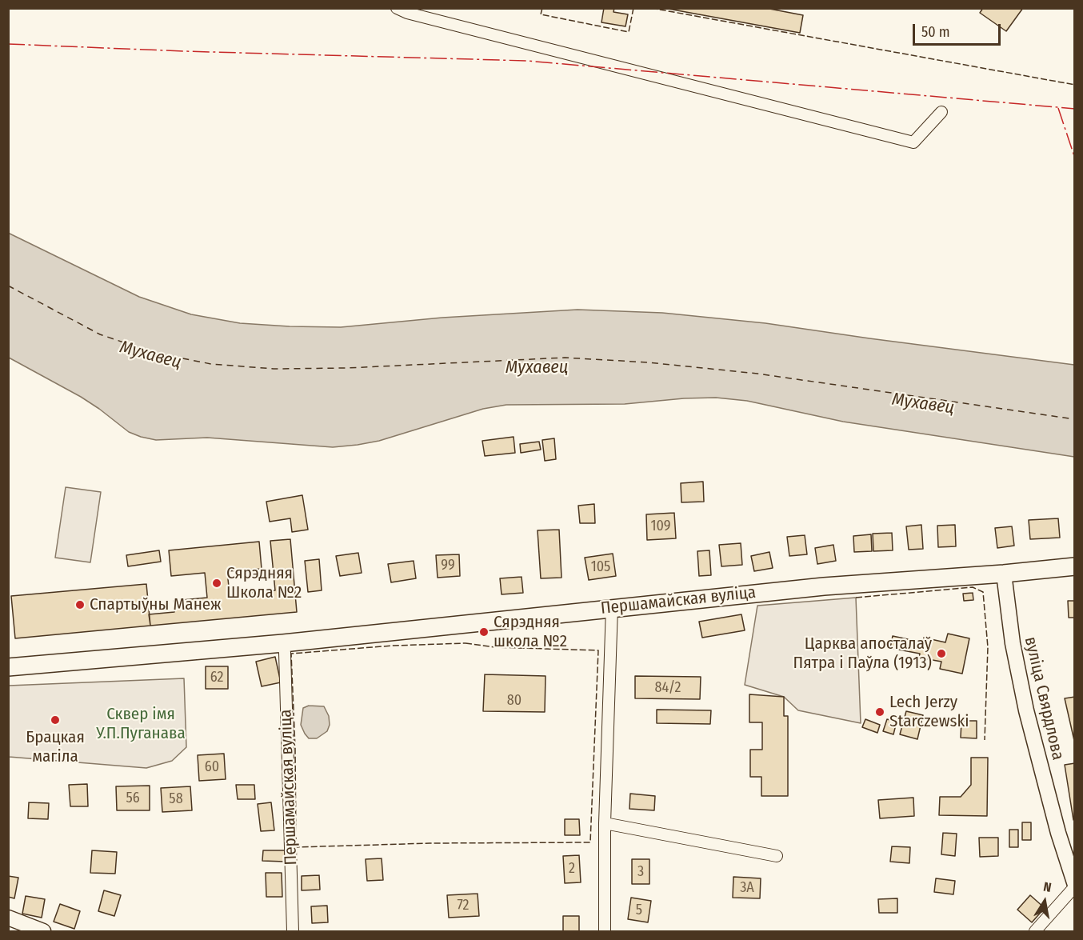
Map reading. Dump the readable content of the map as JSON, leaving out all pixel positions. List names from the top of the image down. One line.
{"streets":{"main road":["Першамайская вуліца","вуліца Свярдлова"]},"crossings":[["Першамайская вуліца","вуліца Свярдлова"]],"water":["Мухавец"],"parks":["Сквер імя У.П.Пуганава"],"places":["Сярэдняя Школа №2","Спартыўны Манеж","Сярэдняя школа №2","Царква апосталаў Пятра і Паўла (1913)","Lech Jerzy Starczewski","Брацкая магіла"],"house_numbers":["109","99","105","62","84/2","80","60","56","58","2","3","3А","72","5"],"scale_bar":"50 m","north":"top"}
